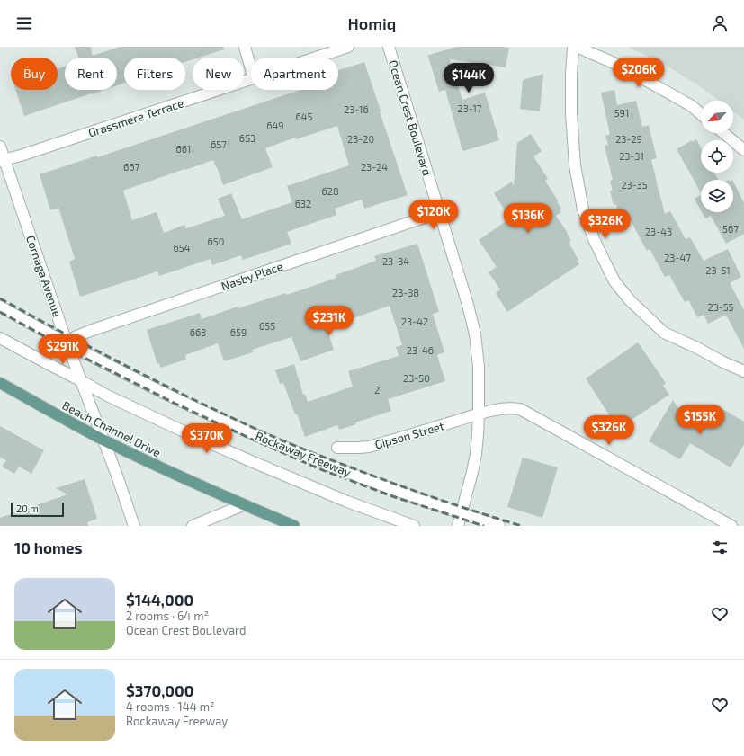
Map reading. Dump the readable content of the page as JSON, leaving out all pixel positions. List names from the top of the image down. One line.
{"streets":{"main road":["Beach Channel Drive"],"street":["Grassmere Terrace","Ocean Crest Boulevard","Cornaga Avenue","Nasby Place","Gipson Street","Rockaway Freeway"]},"crossings":[["Grassmere Terrace","Cornaga Avenue"],["Ocean Crest Boulevard","Nasby Place"],["Ocean Crest Boulevard","Gipson Street"],["Ocean Crest Boulevard","Rockaway Freeway"],["Cornaga Avenue","Nasby Place"],["Cornaga Avenue","Beach Channel Drive"],["Cornaga Avenue","Rockaway Freeway"],["Nasby Place","Rockaway Freeway"]],"house_numbers":["23-17","23-16","591","645","649","653","23-20","23-29","657","661","23-31","667","23-24","23-35","628","632","567","23-43","650","654","23-47","23-34","23-51","23-38","23-55","23-42","655","663","659","23-46","23-50","2"],"scale_bar":"20 m","north":"bottom left","page":{"header":"Homiq","price":["$206K","$144K","$120K","$136K","$326K","$231K","$291K","$155K","$326K","$370K"],"chip":["Buy","Rent","Filters","New","Apartment"],"scale":"20 m","heading":"10 homes","list":[{"name":"$144,000","note":"2 rooms · 64 m² · Ocean Crest Boulevard"},{"name":"$370,000","note":"4 rooms · 144 m² · Rockaway Freeway"}]}}
